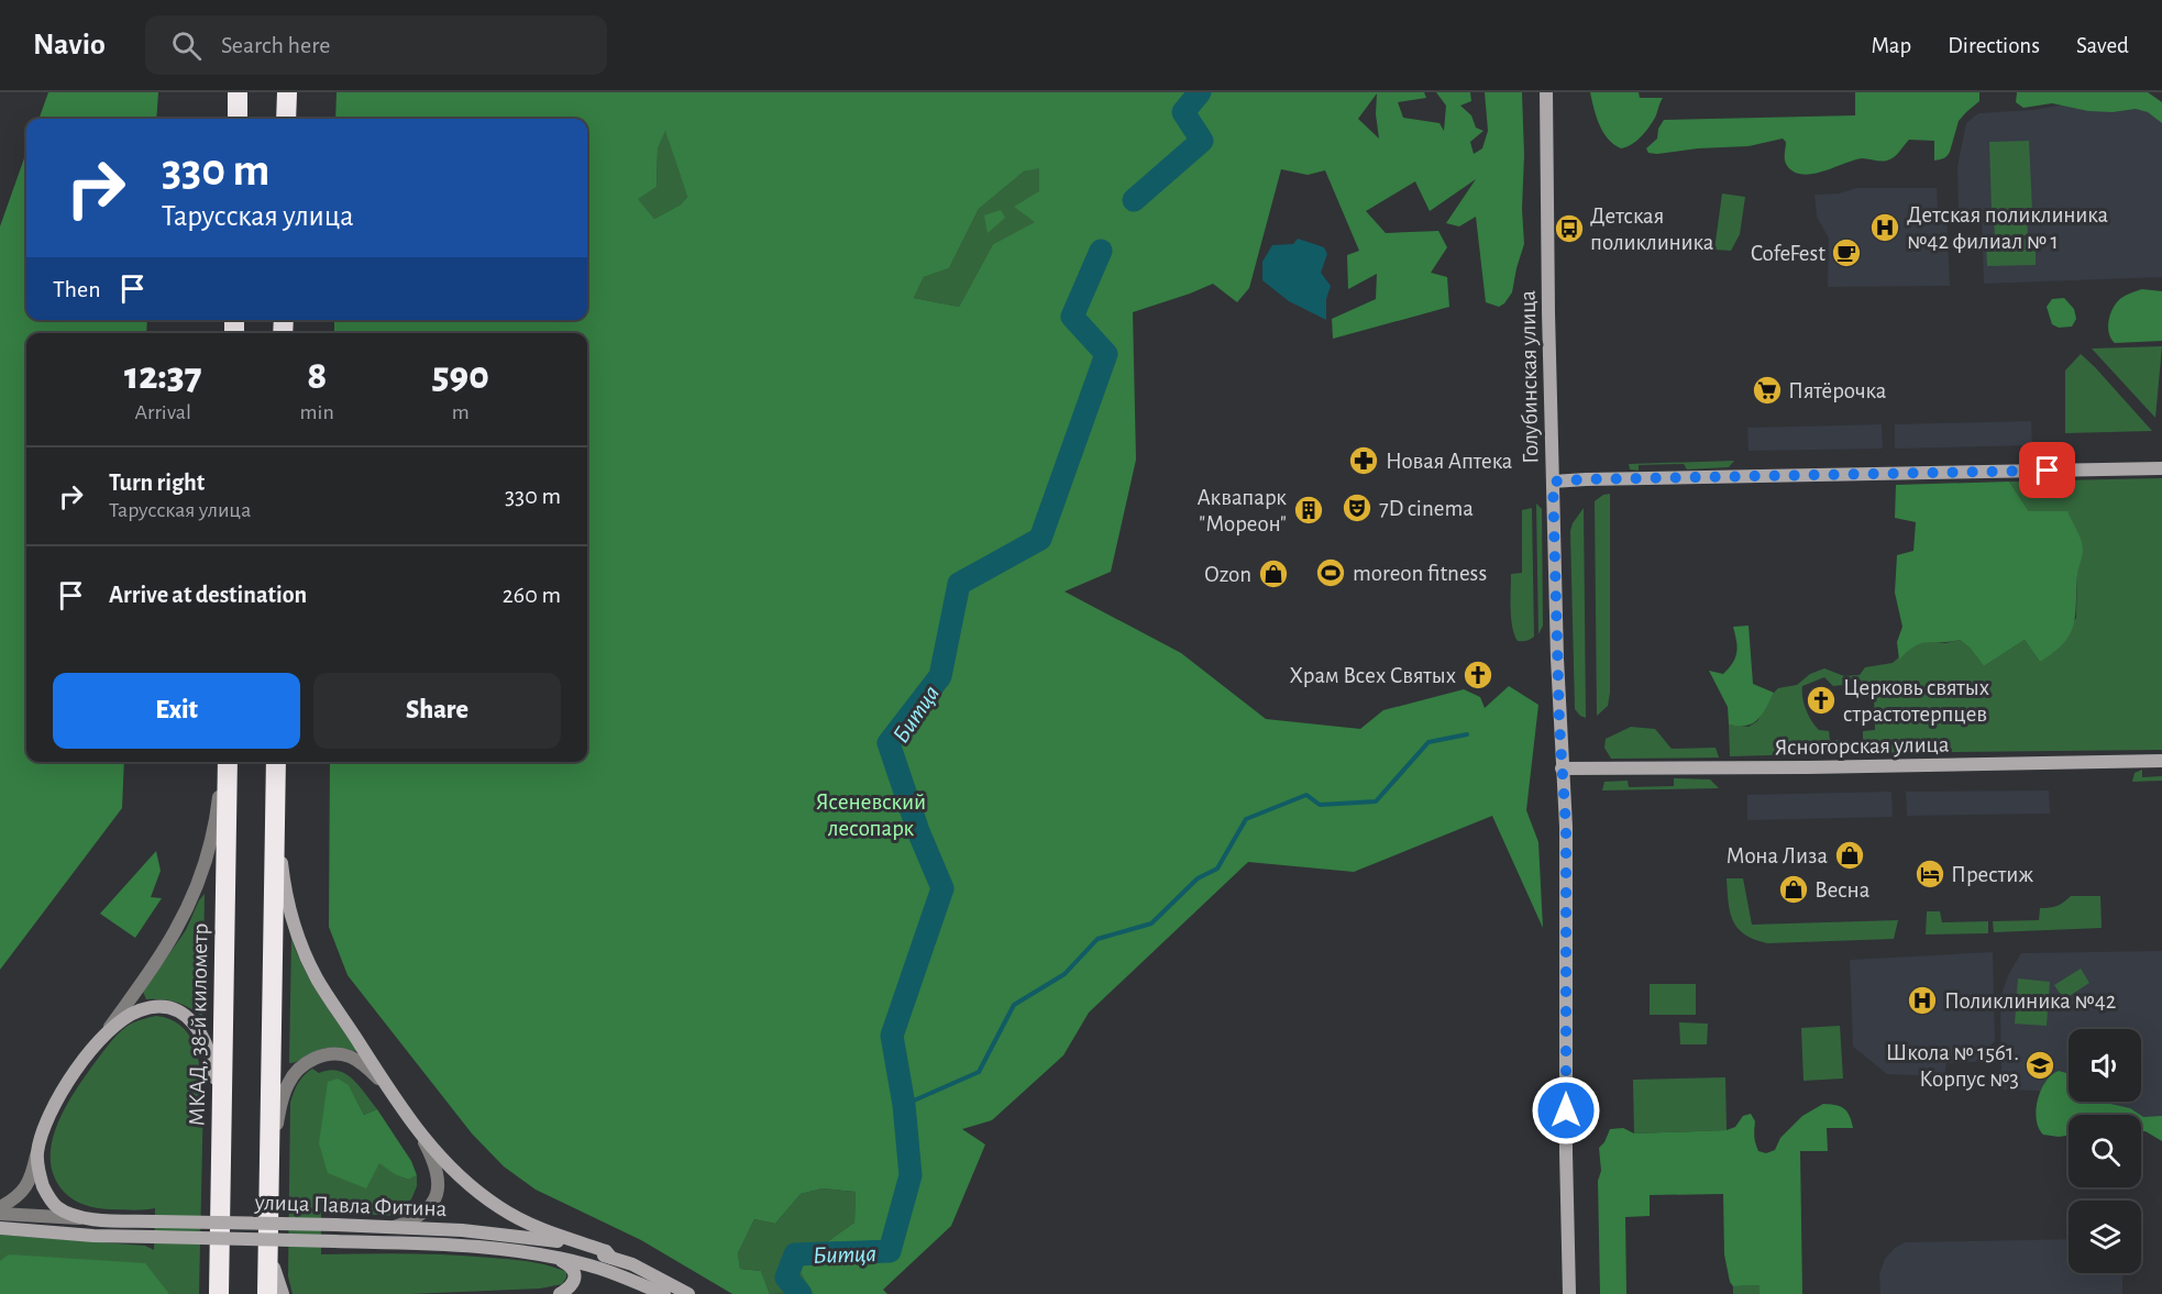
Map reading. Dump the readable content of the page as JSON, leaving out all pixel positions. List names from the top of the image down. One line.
{"streets":{"highway":["МКАД, 38-й километр"],"main road":["Голубинская улица","Ясногорская улица","улица Павла Фитина"]},"crossings":[["Голубинская улица","Ясногорская улица"]],"water":["Битца"],"parks":["Ясеневский лесопарк"],"places":{"hospital":["Детская поликлиника №42 филиал № 1","Поликлиника №42"],"bus stop":["Детская поликлиника"],"cafe":["CofeFest"],"supermarket":["Пятёрочка"],"pharmacy":["Новая Аптека"],"theatre":["7D cinema"],"building":["Аквапарк \"Мореон\""],"sports":["moreon fitness"],"shop":["Ozon","Мона Лиза","Весна"],"church":["Храм Всех Святых","Церковь святых страстотерпцев"],"hotel":["Престиж"],"school or university":["Школа № 1561. Корпус №3"]},"page":{"header":"Navio","search":"Search here","nav":["Map","Directions","Saved"],"turn":["330 m","Тарусская улица"],"then":"Then","eta":["12:37","Arrival","8","min","590","m"],"list":[{"name":"Turn right","note":"Тарусская улица","value":"330 m"},{"name":"Arrive at destination","value":"260 m"}],"buttons":["Exit","Share"]}}
